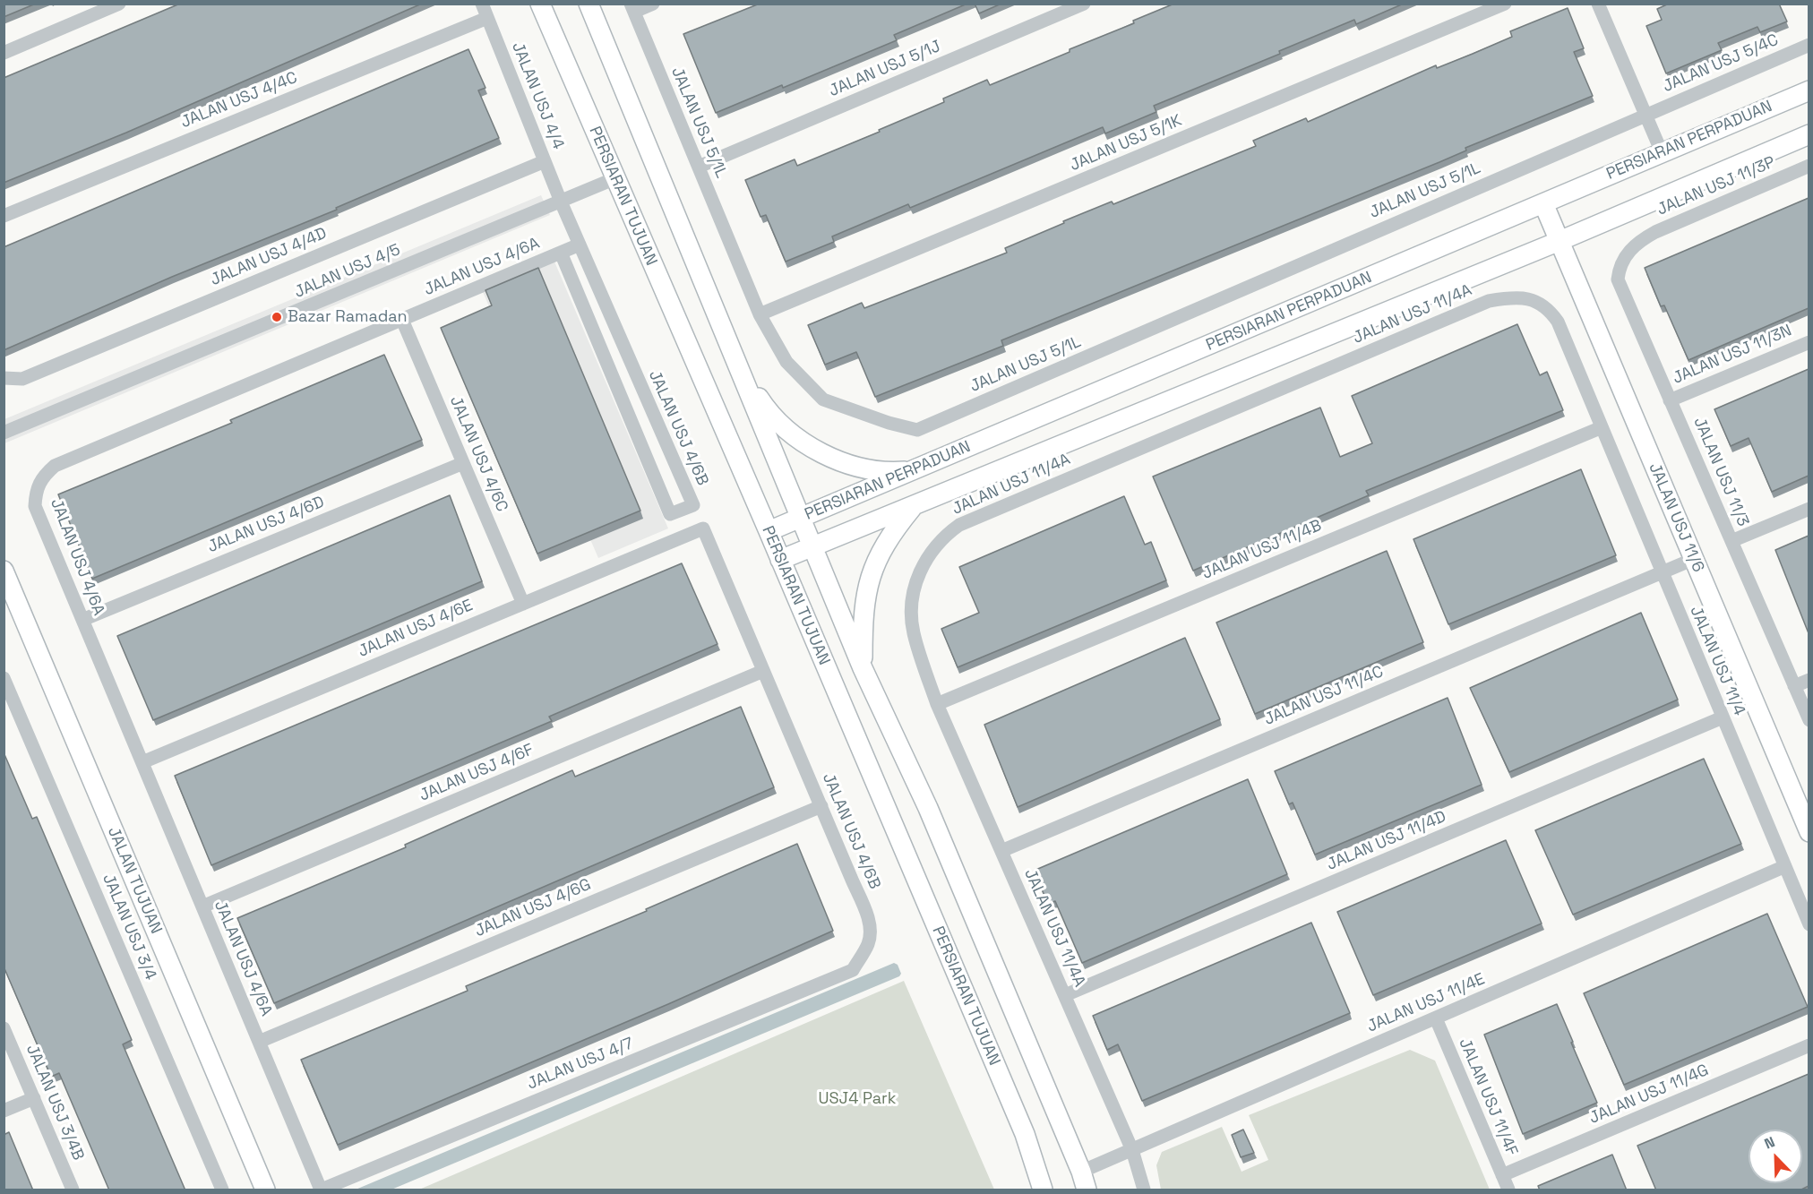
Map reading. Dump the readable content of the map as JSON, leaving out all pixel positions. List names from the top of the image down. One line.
{"streets":{"main road":["PERSIARAN PERPADUAN","PERSIARAN TUJUAN","JALAN USJ 11/6","JALAN TUJUAN"],"street":["JALAN USJ 5/4C","JALAN USJ 5/1J","JALAN USJ 4/4","JALAN USJ 4/4C","JALAN USJ 5/1L","JALAN USJ 5/1K","JALAN USJ 11/3P","JALAN USJ 4/4D","JALAN USJ 4/6A","JALAN USJ 4/5","JALAN USJ 11/4A","JALAN USJ 11/3N","JALAN USJ 4/6B","JALAN USJ 4/6C","JALAN USJ 11/3","JALAN USJ 4/6D","JALAN USJ 11/4B","JALAN USJ 4/6E","JALAN USJ 11/4","JALAN USJ 11/4C","JALAN USJ 4/6F","JALAN USJ 11/4D","JALAN USJ 4/6G","JALAN USJ 3/4","JALAN USJ 11/4E","JALAN USJ 4/7","JALAN USJ 11/4G","JALAN USJ 11/4F","JALAN USJ 3/4B"]},"crossings":[["JALAN USJ 5/4C","JALAN USJ 5/1L"],["JALAN USJ 5/1J","JALAN USJ 5/1L"],["JALAN USJ 4/4","JALAN USJ 4/4C"],["JALAN USJ 4/4","JALAN USJ 4/4D"],["JALAN USJ 4/4","JALAN USJ 4/5"],["JALAN USJ 4/4","JALAN USJ 4/6B"],["JALAN USJ 5/1L","JALAN USJ 5/1K"],["PERSIARAN PERPADUAN","PERSIARAN TUJUAN"],["PERSIARAN PERPADUAN","JALAN USJ 11/6"],["JALAN USJ 11/3P","JALAN USJ 11/3"],["PERSIARAN TUJUAN","JALAN USJ 4/5"],["JALAN USJ 4/6A","JALAN USJ 4/6B"],["JALAN USJ 4/6A","JALAN USJ 4/6C"],["JALAN USJ 4/6A","JALAN USJ 4/6D"],["JALAN USJ 4/6A","JALAN USJ 4/6E"],["JALAN USJ 4/6A","JALAN USJ 4/6F"],["JALAN USJ 4/6A","JALAN USJ 4/6G"],["JALAN USJ 4/6A","JALAN USJ 4/7"],["JALAN USJ 4/5","JALAN USJ 4/6B"],["JALAN USJ 11/4A","JALAN USJ 11/4B"],["JALAN USJ 11/4A","JALAN USJ 11/4"],["JALAN USJ 11/4A","JALAN USJ 11/4C"],["JALAN USJ 11/4A","JALAN USJ 11/4D"],["JALAN USJ 11/4A","JALAN USJ 11/4E"],["JALAN USJ 11/3N","JALAN USJ 11/3"],["JALAN USJ 4/6B","JALAN USJ 4/6E"],["JALAN USJ 4/6B","JALAN USJ 4/6F"],["JALAN USJ 4/6B","JALAN USJ 4/6G"],["JALAN USJ 4/6B","JALAN USJ 4/7"],["JALAN USJ 4/6C","JALAN USJ 4/6D"],["JALAN USJ 4/6C","JALAN USJ 4/6E"],["JALAN USJ 11/6","JALAN USJ 11/4C"],["JALAN USJ 11/4B","JALAN USJ 11/4"],["JALAN USJ 11/4","JALAN USJ 11/4C"],["JALAN USJ 11/4","JALAN USJ 11/4D"],["JALAN USJ 11/4","JALAN USJ 11/4E"],["JALAN USJ 11/4E","JALAN USJ 11/4F"],["JALAN USJ 11/4G","JALAN USJ 11/4F"]],"parks":["USJ4 Park"],"places":["Bazar Ramadan"],"north":"top left"}
